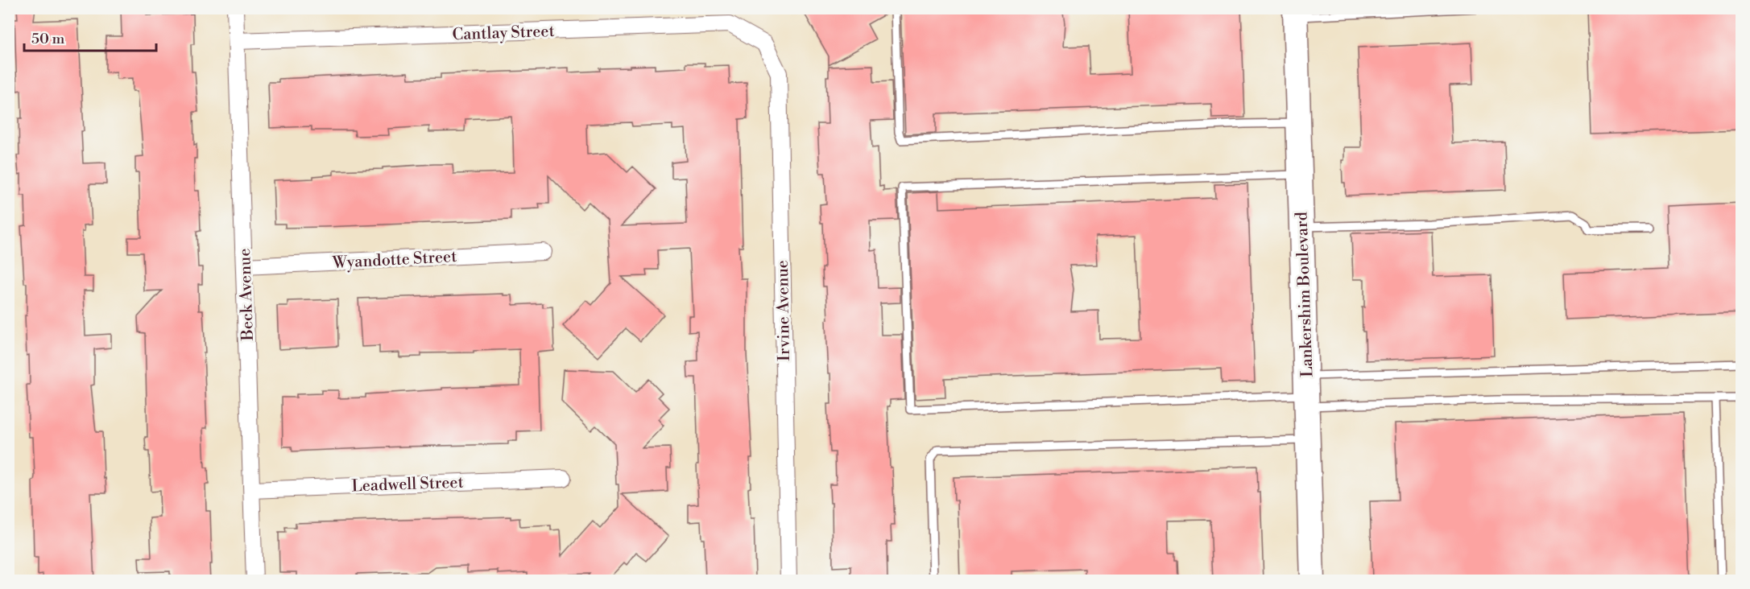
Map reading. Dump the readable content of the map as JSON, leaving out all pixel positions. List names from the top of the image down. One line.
{"streets":{"main road":["Lankershim Boulevard"],"street":["Cantlay Street","Wyandotte Street","Beck Avenue","Irvine Avenue","Leadwell Street"]},"crossings":[["Cantlay Street","Beck Avenue"],["Cantlay Street","Irvine Avenue"],["Wyandotte Street","Beck Avenue"],["Beck Avenue","Leadwell Street"]],"scale_bar":"50 m"}
